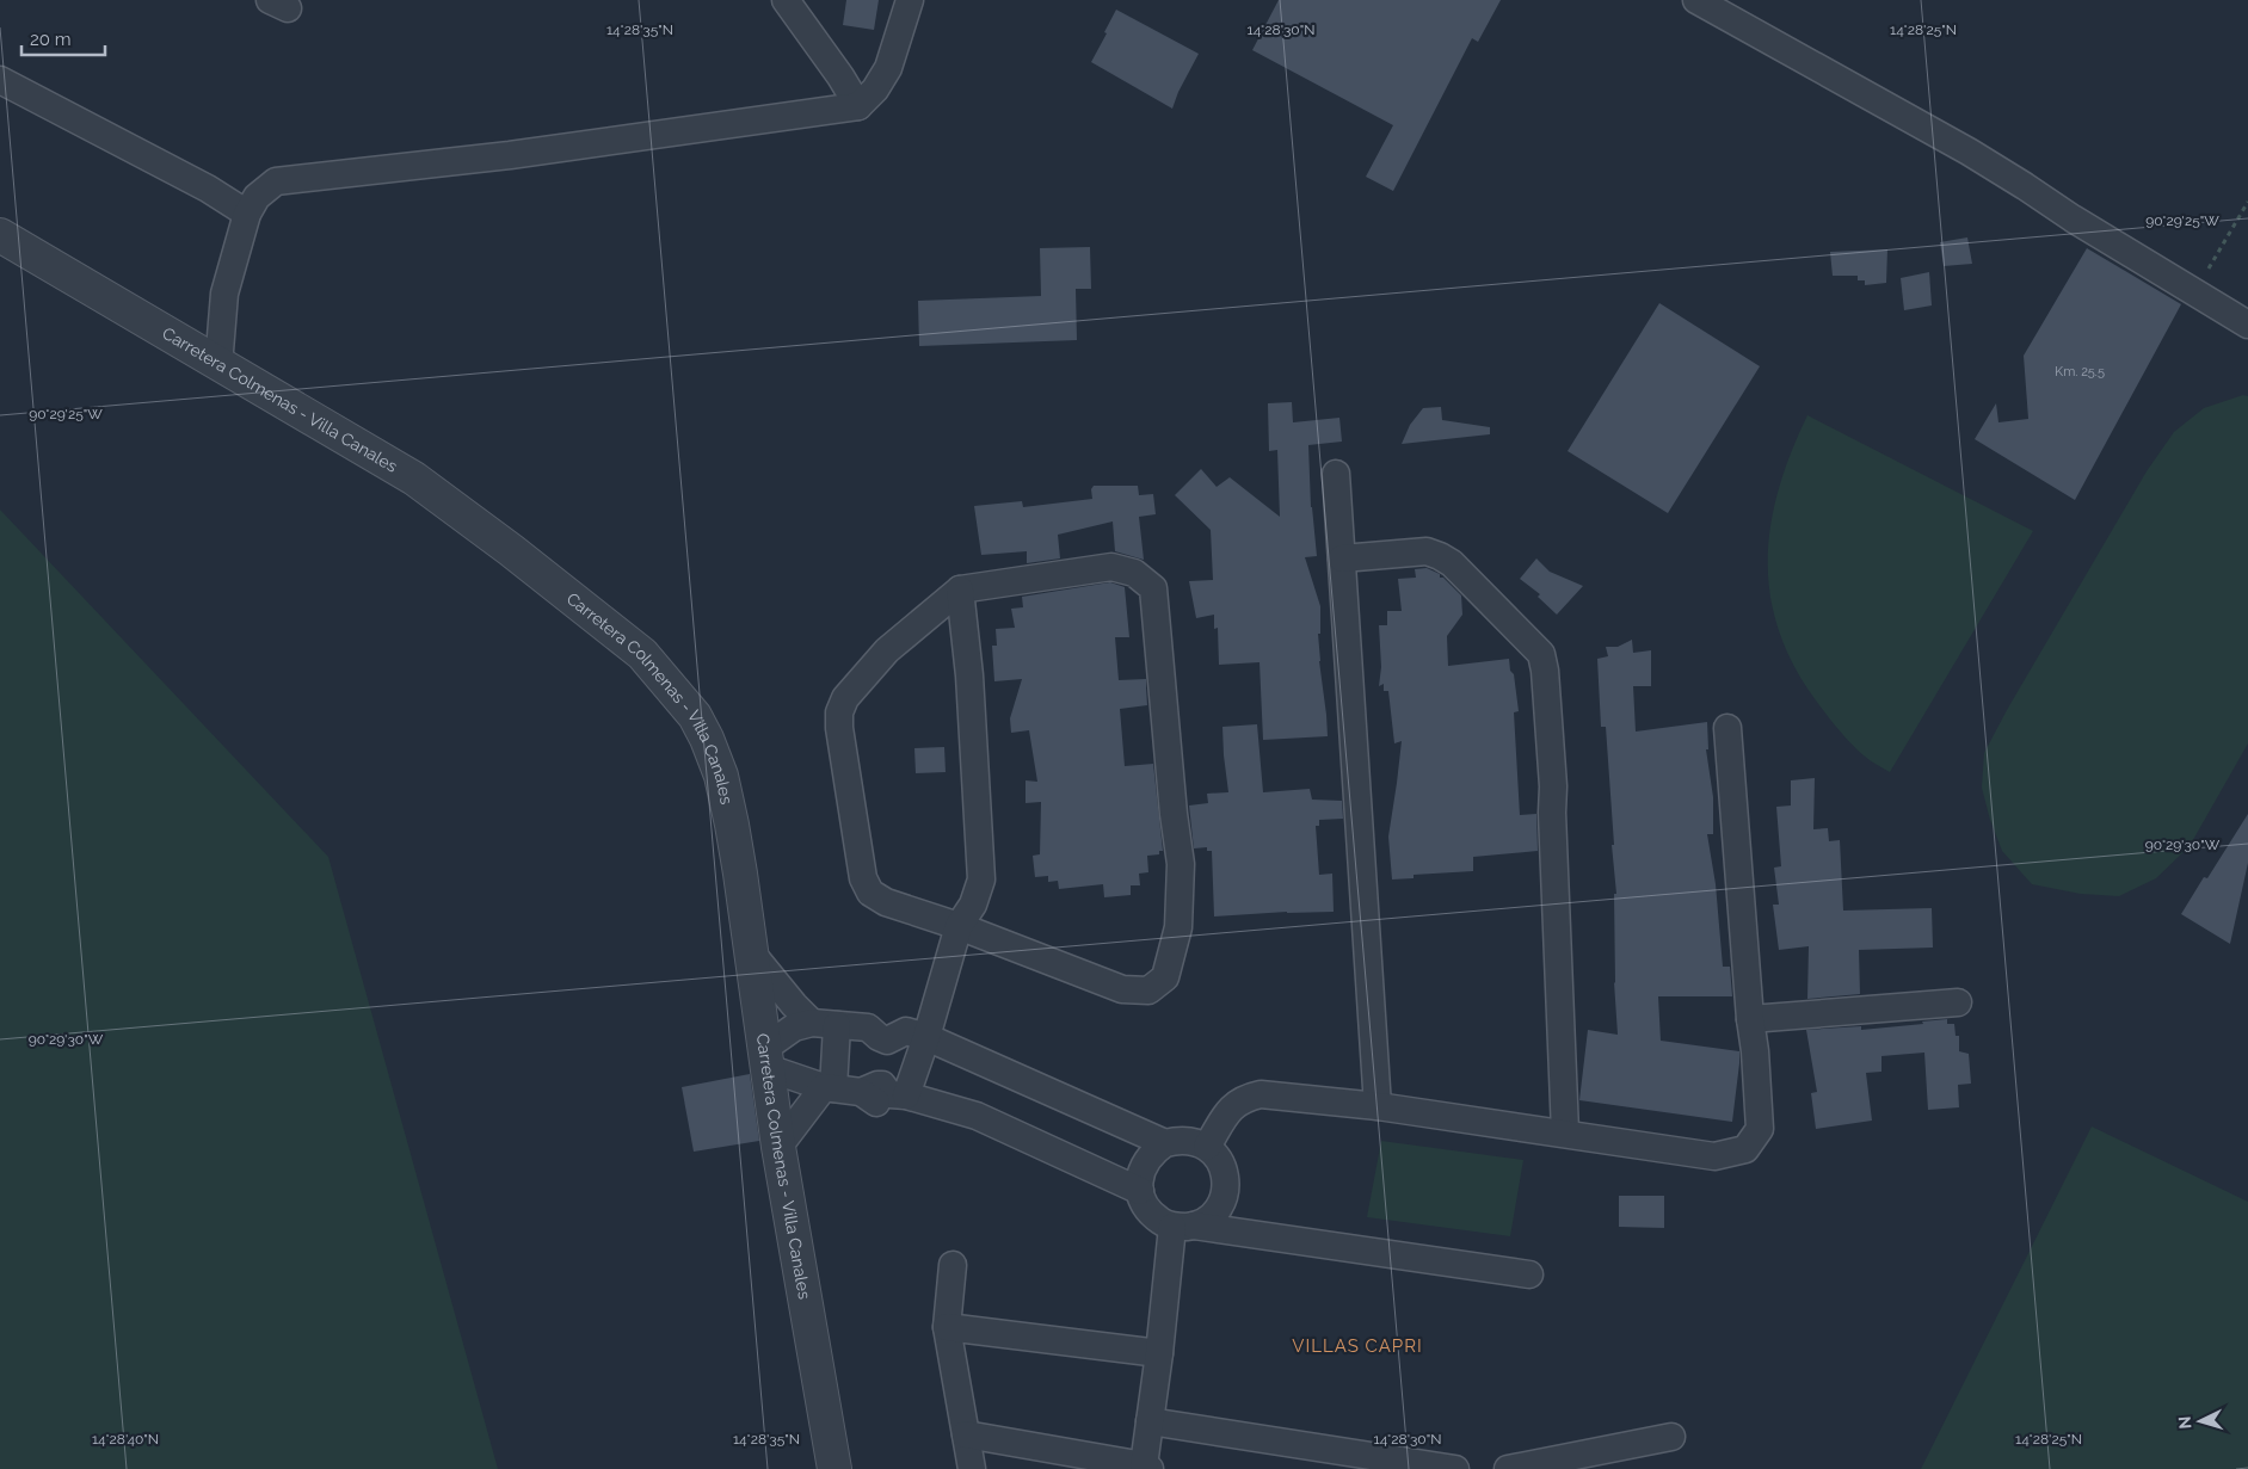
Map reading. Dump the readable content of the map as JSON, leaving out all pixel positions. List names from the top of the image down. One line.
{"streets":{"street":["Carretera Colmenas - Villa Canales"]},"districts":["VILLAS CAPRI"],"house_numbers":["Km. 25.5"],"scale_bar":"20 m","north":"left","coordinates":["14°28'35\"N","14°28'30\"N","14°28'25\"N","90°29'25\"W","90°29'30\"W","14°28'40\"N"]}
